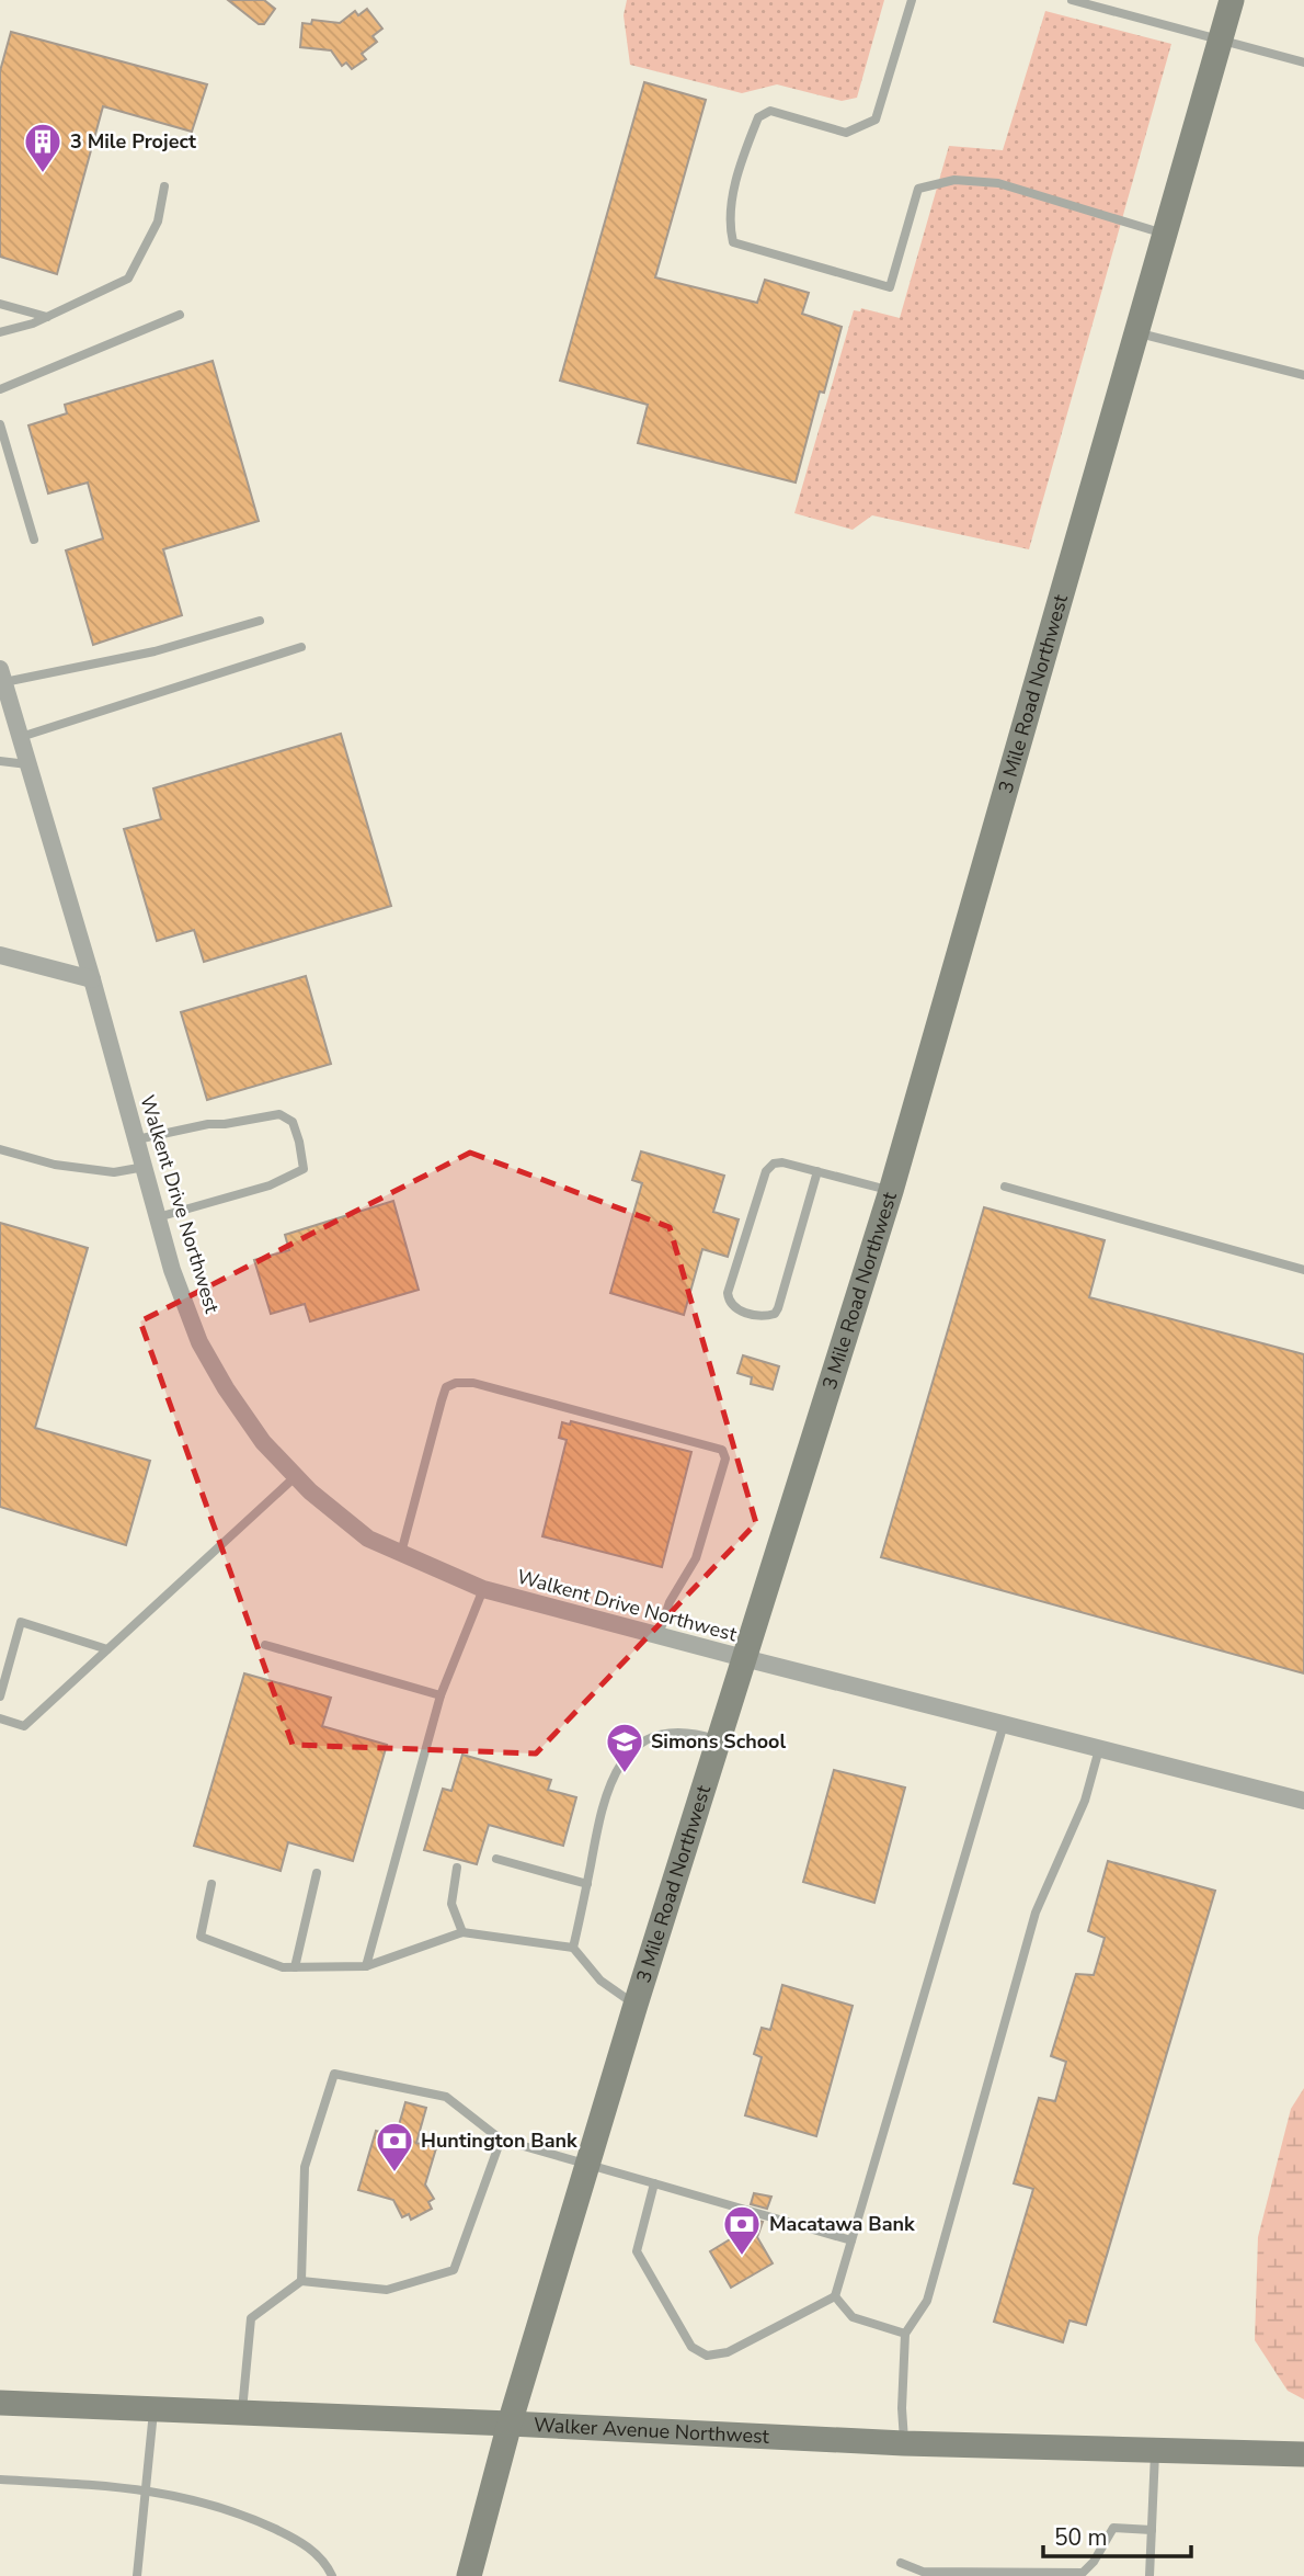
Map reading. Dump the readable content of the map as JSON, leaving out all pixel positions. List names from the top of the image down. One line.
{"streets":{"main road":["3 Mile Road Northwest","Walker Avenue Northwest"],"street":["Walkent Drive Northwest"]},"crossings":[["3 Mile Road Northwest","Walkent Drive Northwest"],["3 Mile Road Northwest","Walker Avenue Northwest"]],"places":{"building":["3 Mile Project"],"school or university":["Simons School"],"bank":["Huntington Bank","Macatawa Bank"]},"scale_bar":"50 m"}
